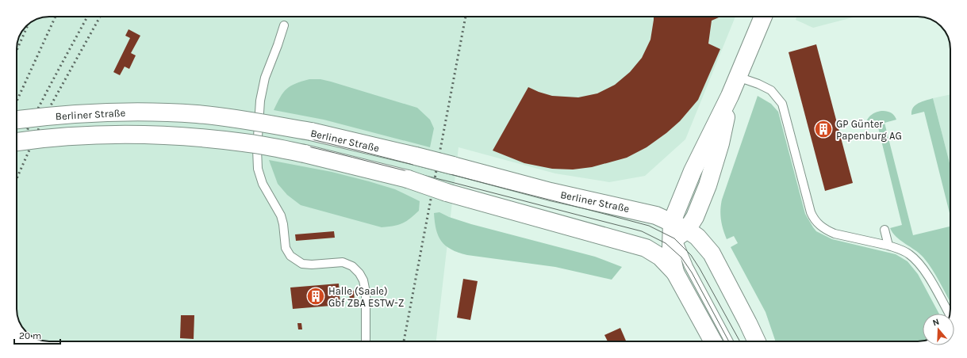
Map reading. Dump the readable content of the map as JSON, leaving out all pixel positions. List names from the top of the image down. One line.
{"streets":{"street":["Berliner Straße"]},"places":{"building":["GP Günter Papenburg AG","Halle (Saale) Gbf ZBA ESTW-Z"]},"scale_bar":"20 m","north":"top"}
